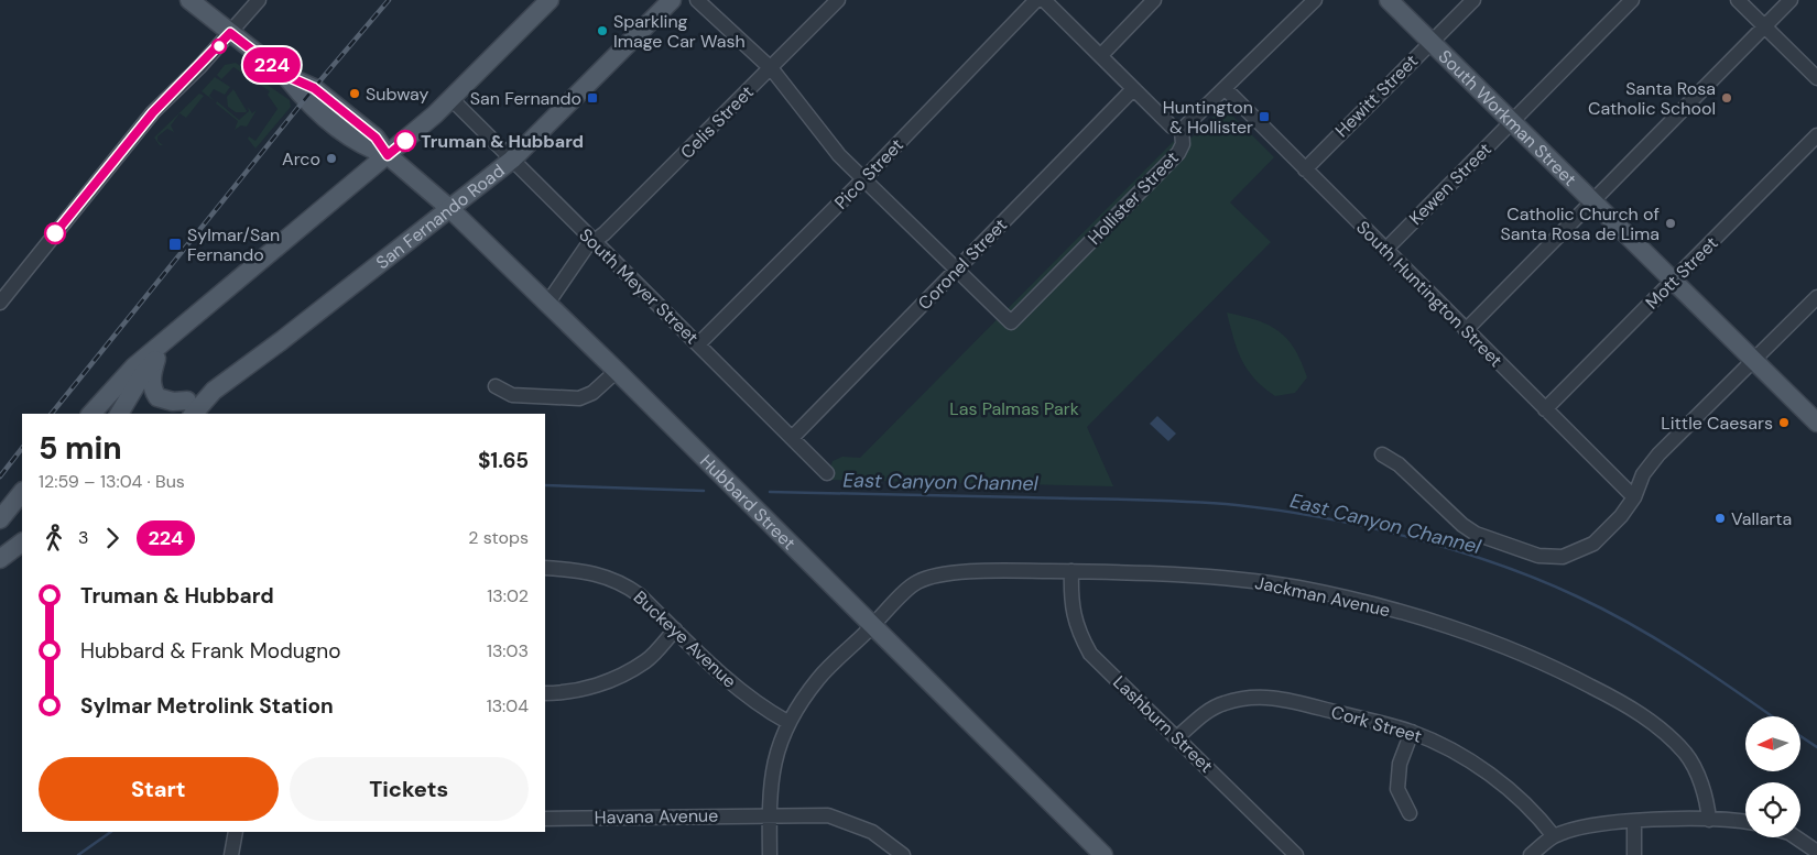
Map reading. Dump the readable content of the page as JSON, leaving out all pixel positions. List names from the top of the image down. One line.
{"streets":{"main road":["South Workman Street","San Fernando Road","Hubbard Street"],"street":["Hewitt Street","Celis Street","Pico Street","Kewen Street","Hollister Street","Coronel Street","Mott Street","South Meyer Street","South Huntington Street","Jackman Avenue","Buckeye Avenue","Lashburn Street","Cork Street","Havana Avenue"]},"crossings":[["Hewitt Street","South Workman Street"],["Hewitt Street","South Huntington Street"],["South Workman Street","Kewen Street"],["South Workman Street","Mott Street"],["Celis Street","South Meyer Street"],["Celis Street","Hubbard Street"],["Pico Street","South Meyer Street"],["Kewen Street","South Huntington Street"],["Hollister Street","Coronel Street"],["Hollister Street","South Huntington Street"],["San Fernando Road","South Meyer Street"],["San Fernando Road","Hubbard Street"],["Coronel Street","South Meyer Street"],["Mott Street","South Huntington Street"],["Hubbard Street","Jackman Avenue"],["Jackman Avenue","Buckeye Avenue"],["Jackman Avenue","Lashburn Street"],["Jackman Avenue","Havana Avenue"],["Lashburn Street","Cork Street"]],"water":["East Canyon Channel"],"parks":["Las Palmas Park"],"places":{"other":["Sparkling Image Car Wash","Subway","Santa Rosa Catholic School","Truman & Hubbard","Arco","Catholic Church of Santa Rosa de Lima","Little Caesars","Vallarta"],"transit":["San Fernando","Huntington & Hollister","Sylmar/San Fernando"]},"lines":["bus line 224"],"north":"left","page":{"on_map":"224","heading":["5 min","12:59 – 13:04 · Bus","$1.65"],"legs":["3","224","2 stops"],"list":[{"name":"Truman & Hubbard","value":"13:02"},{"name":"Hubbard & Frank Modugno","value":"13:03"},{"name":"Sylmar Metrolink Station","value":"13:04"}],"buttons":["Start","Tickets"]}}
